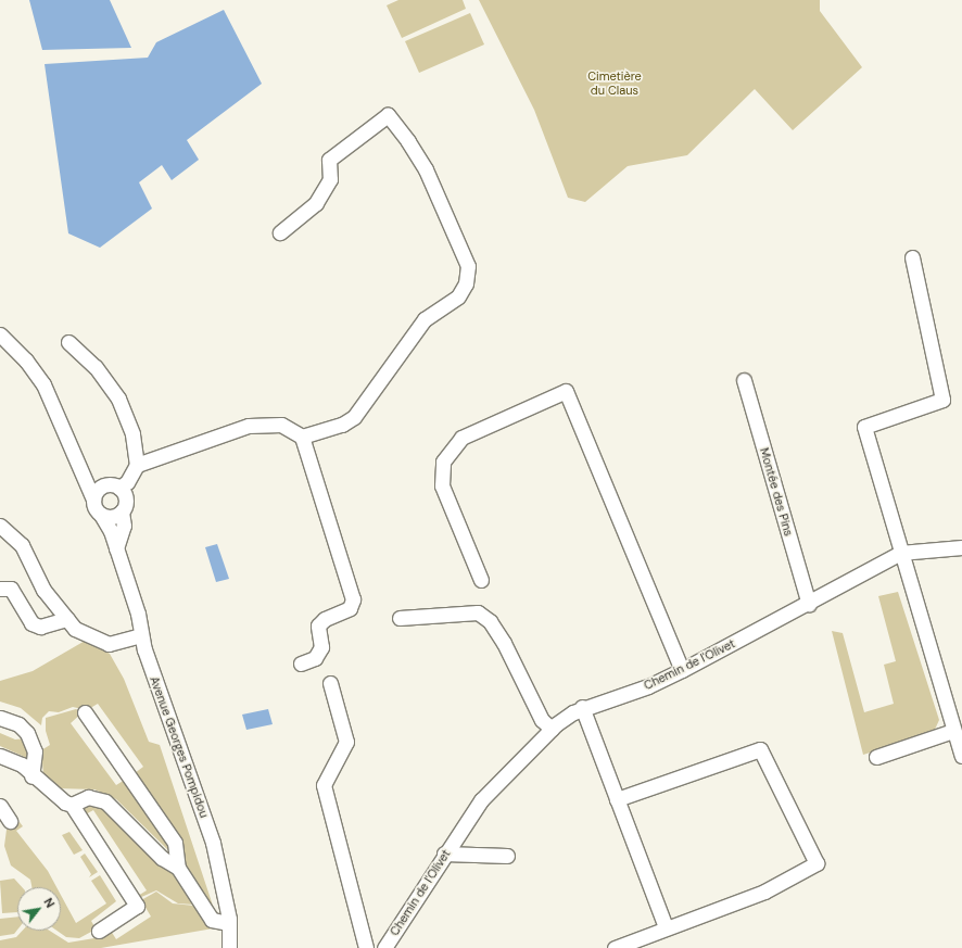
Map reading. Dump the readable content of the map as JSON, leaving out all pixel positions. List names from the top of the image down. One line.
{"streets":{"street":["Montée des Pins","Chemin de l'Olivet","Avenue Georges Pompidou"]},"crossings":[["Montée des Pins","Chemin de l'Olivet"]],"parks":["Cimetière du Claus"],"north":"top right"}
